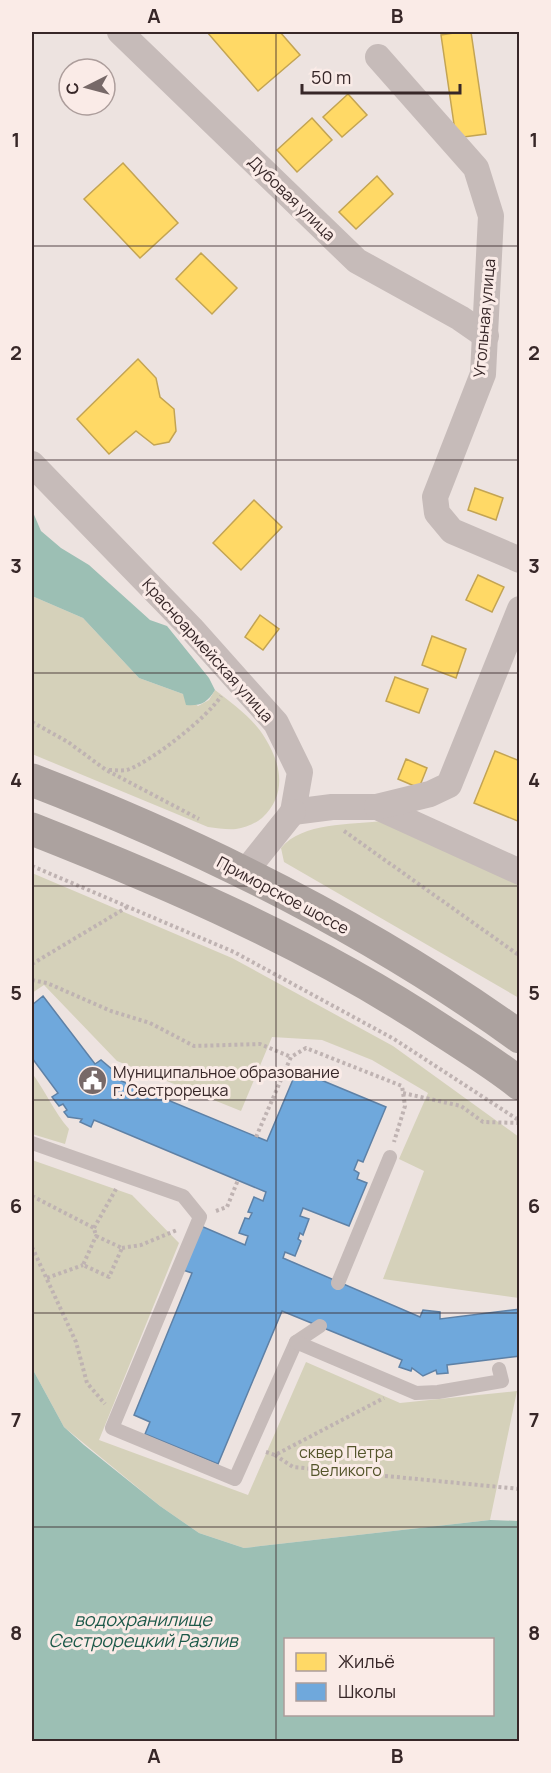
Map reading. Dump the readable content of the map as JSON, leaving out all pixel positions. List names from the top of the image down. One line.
{"streets":{"highway":["Приморское шоссе"],"street":["Дубовая улица","Угольная улица","Красноармейская улица"]},"crossings":[["Дубовая улица","Угольная улица"]],"water":["водохранилище Сестрорецкий Разлив"],"parks":["сквер Петра Великого"],"places":{"public building":["Муниципальное образование г. Сестрорецка"]},"legend":["Жильё","Школы"],"scale_bar":"50 m","north":"left","grid":{"columns":["A","B"],"rows":["1","2","3","4","5","6","7","8"]}}
